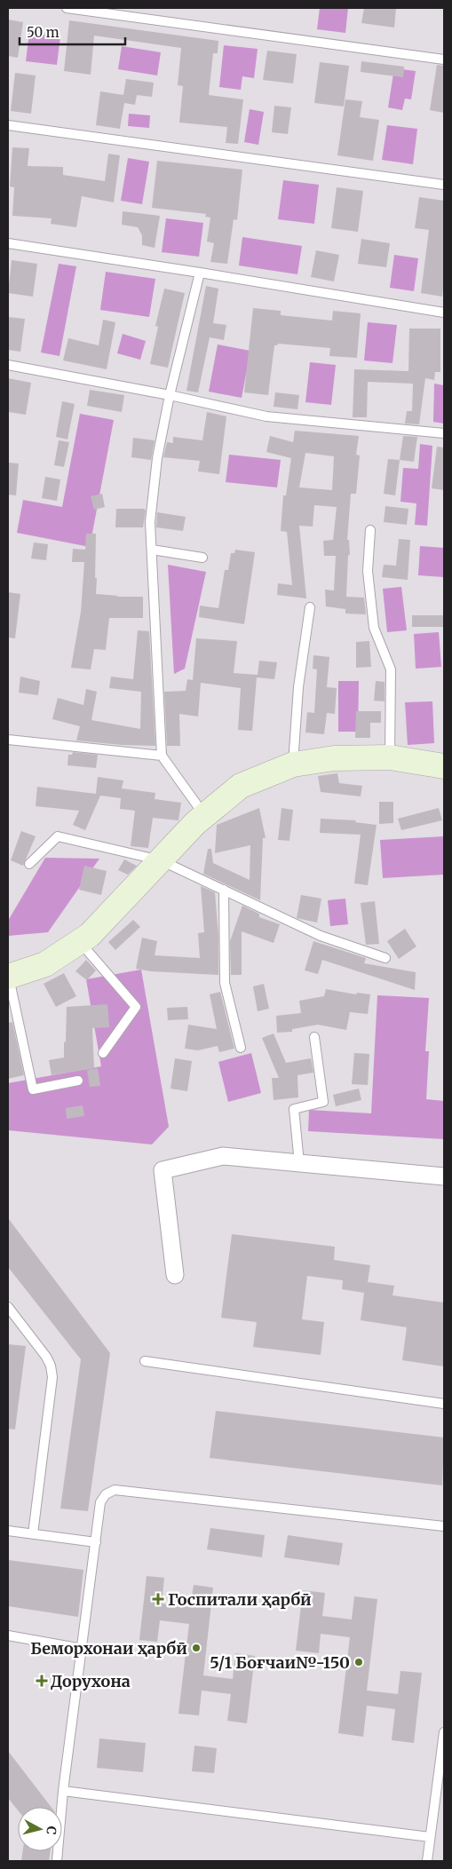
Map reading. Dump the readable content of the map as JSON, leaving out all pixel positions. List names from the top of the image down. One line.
{"places":{"health":["Госпитали ҳарбӣ","Дорухона"],"other":["Беморхонаи ҳарбӣ","5/1 Боғчаи№-150"]},"scale_bar":"50 m","north":"right"}
